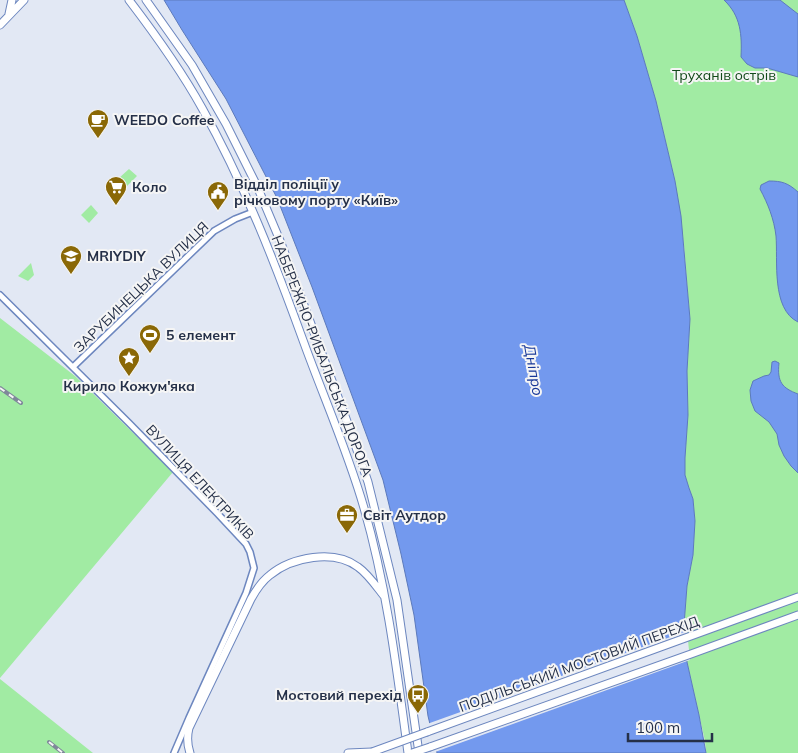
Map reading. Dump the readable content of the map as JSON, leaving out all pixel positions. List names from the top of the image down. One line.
{"streets":{"main road":["НАБЕРЕЖНО-РИБАЛЬСЬКА ДОРОГА","ПОДІЛЬСЬКИЙ МОСТОВИЙ ПЕРЕХІД"],"street":["ЗАРУБИНЕЦЬКА ВУЛИЦЯ","ВУЛИЦЯ ЕЛЕКТРИКІВ"]},"crossings":[["ЗАРУБИНЕЦЬКА ВУЛИЦЯ","НАБЕРЕЖНО-РИБАЛЬСЬКА ДОРОГА"],["ЗАРУБИНЕЦЬКА ВУЛИЦЯ","ВУЛИЦЯ ЕЛЕКТРИКІВ"]],"water":["Дніпро"],"parks":["Труханів острів"],"places":{"cafe":["WEEDO Coffee"],"supermarket":["Коло"],"public building":["Відділ поліції у річковому порту «Київ»"],"school or university":["MRIYDIY"],"sports":["5 елемент"],"place":["Кирило Кожум'яка"],"office":["Світ Аутдор"],"bus stop":["Мостовий перехід"]},"scale_bar":"100 m"}
